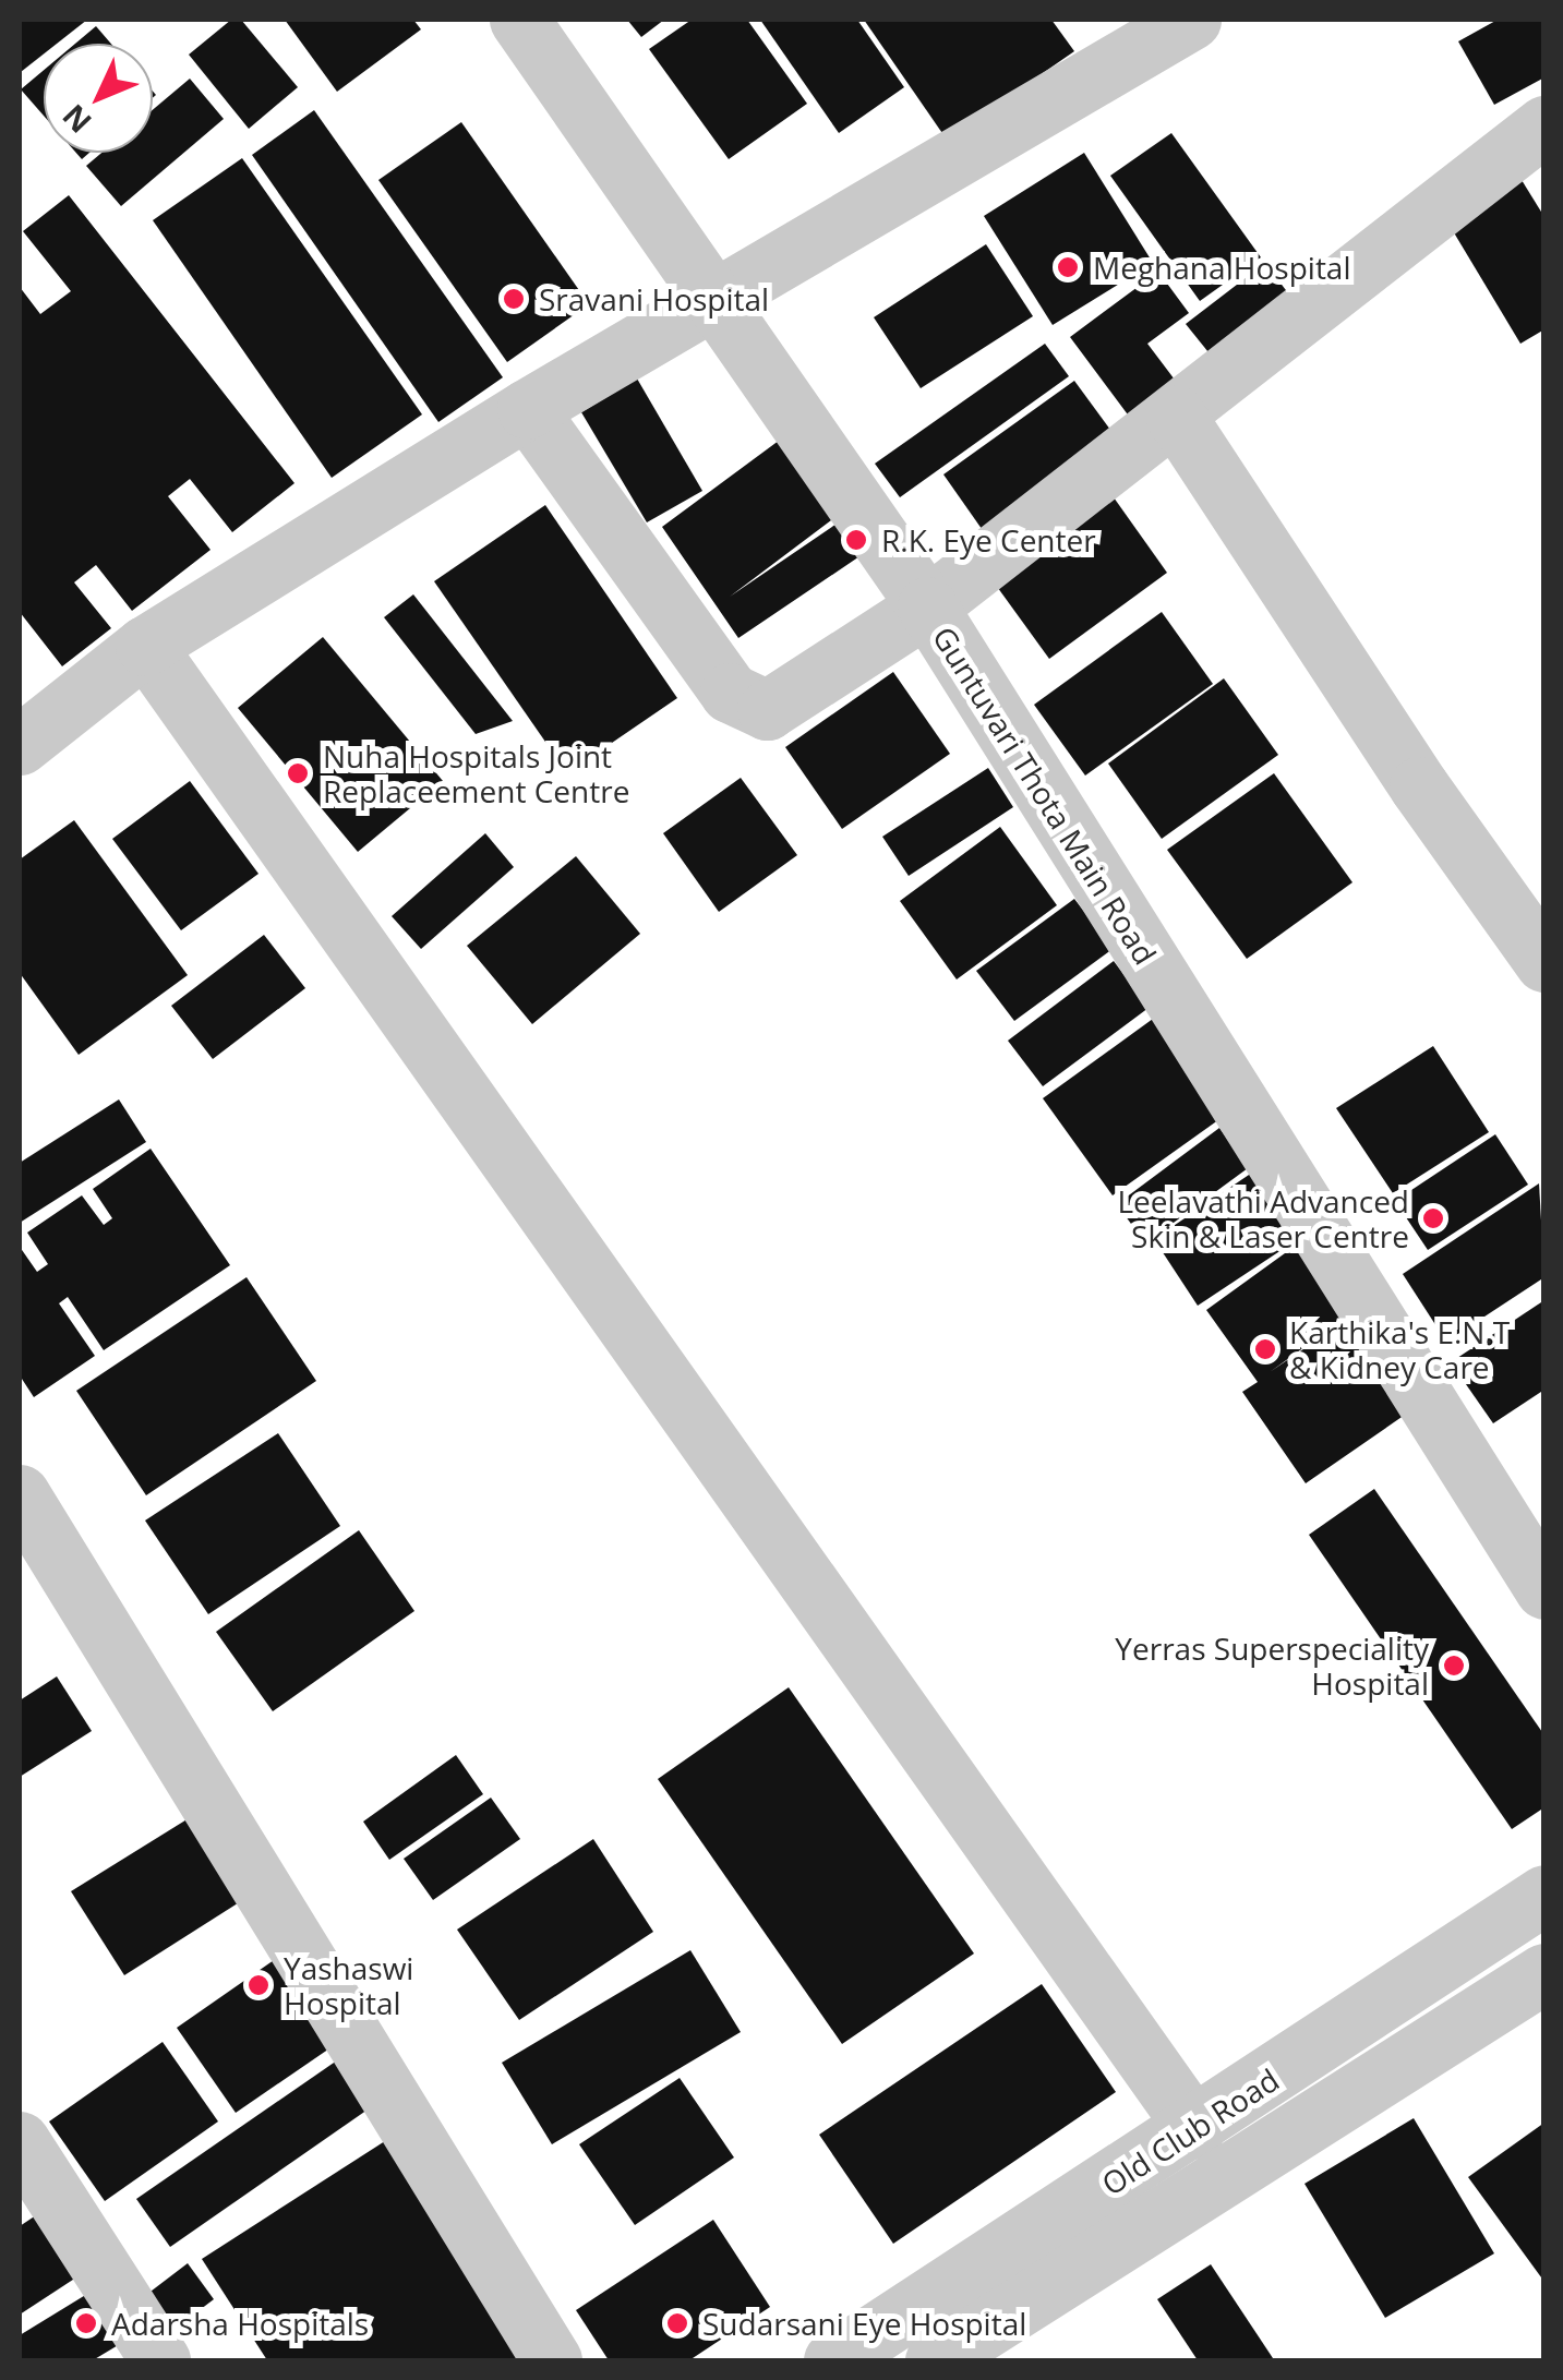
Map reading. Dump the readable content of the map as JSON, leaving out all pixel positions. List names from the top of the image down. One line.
{"streets":{"street":["Guntuvari Thota Main Road","Old Club Road"]},"places":["Meghana Hospital","Sravani Hospital","R.K. Eye Center","Nuha Hospitals Joint Replaceement Centre","Leelavathi Advanced Skin & Laser Centre","Karthika's E.N.T & Kidney Care","Yerras Superspeciality Hospital","Yashaswi Hospital","Adarsha Hospitals","Sudarsani Eye Hospital"],"north":"bottom left"}
